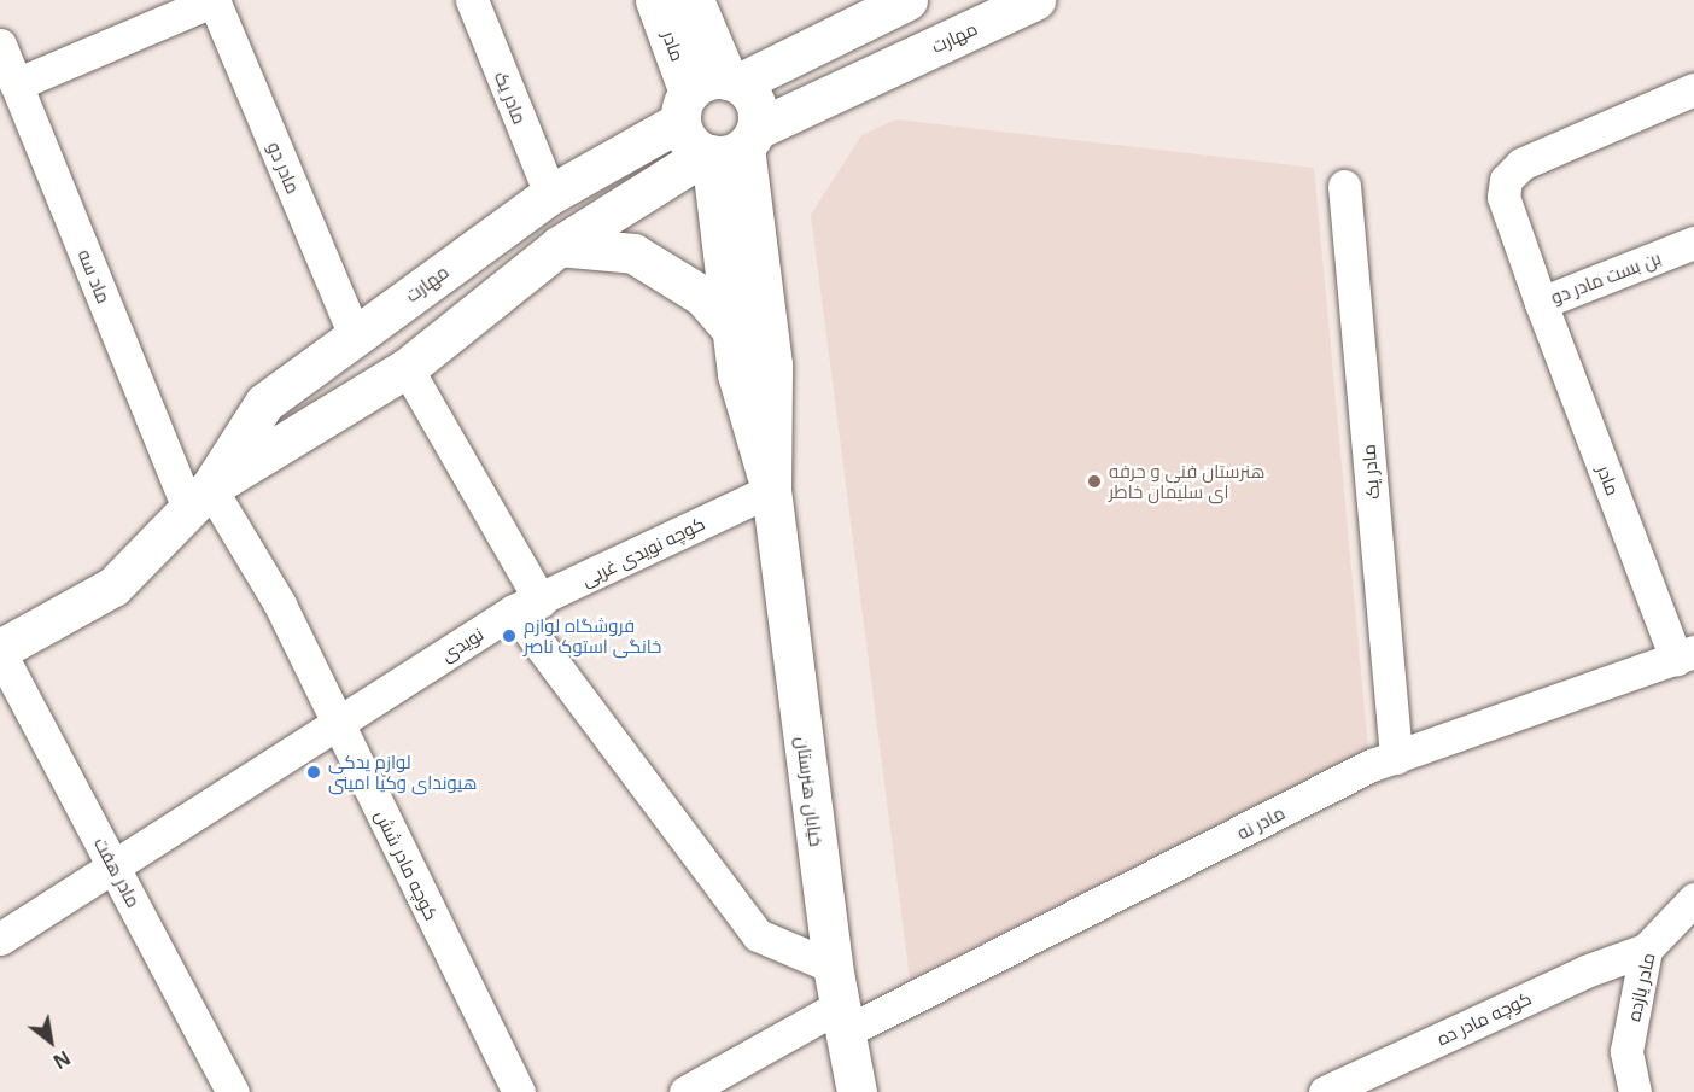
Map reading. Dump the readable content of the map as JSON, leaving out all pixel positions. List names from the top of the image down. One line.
{"streets":{"main road":["مهارت","مادر","خیابان هنرستان"],"street":["مادر یک","مادر دو","ماد سه","بن بست مادر دو","کوچه نویدی غربی","نویدی","مادر نه","کوچه مادر شش","مادر هفت","مادر یازده","کوچه مادر ده"]},"crossings":[["مهارت","مادر"],["مهارت","مادر یک"],["مهارت","مادر دو"],["مهارت","ماد سه"],["مهارت","خیابان هنرستان"],["مهارت","کوچه مادر شش"],["مهارت","مادر هفت"],["مادر","بن بست مادر دو"],["مادر","خیابان هنرستان"],["مادر","مادر نه"],["مادر یک","مادر نه"],["ماد سه","کوچه مادر شش"],["کوچه نویدی غربی","نویدی"],["کوچه نویدی غربی","خیابان هنرستان"],["نویدی","کوچه مادر شش"],["نویدی","مادر هفت"],["خیابان هنرستان","مادر نه"],["مادر یازده","کوچه مادر ده"]],"places":["هنرستان فنی و حرفه ای سلیمان خاطر","فروشگاه لوازم خانگى استوک ناصر","لوازم یدکى هیونداى وکیا امینى"],"north":"bottom right"}
